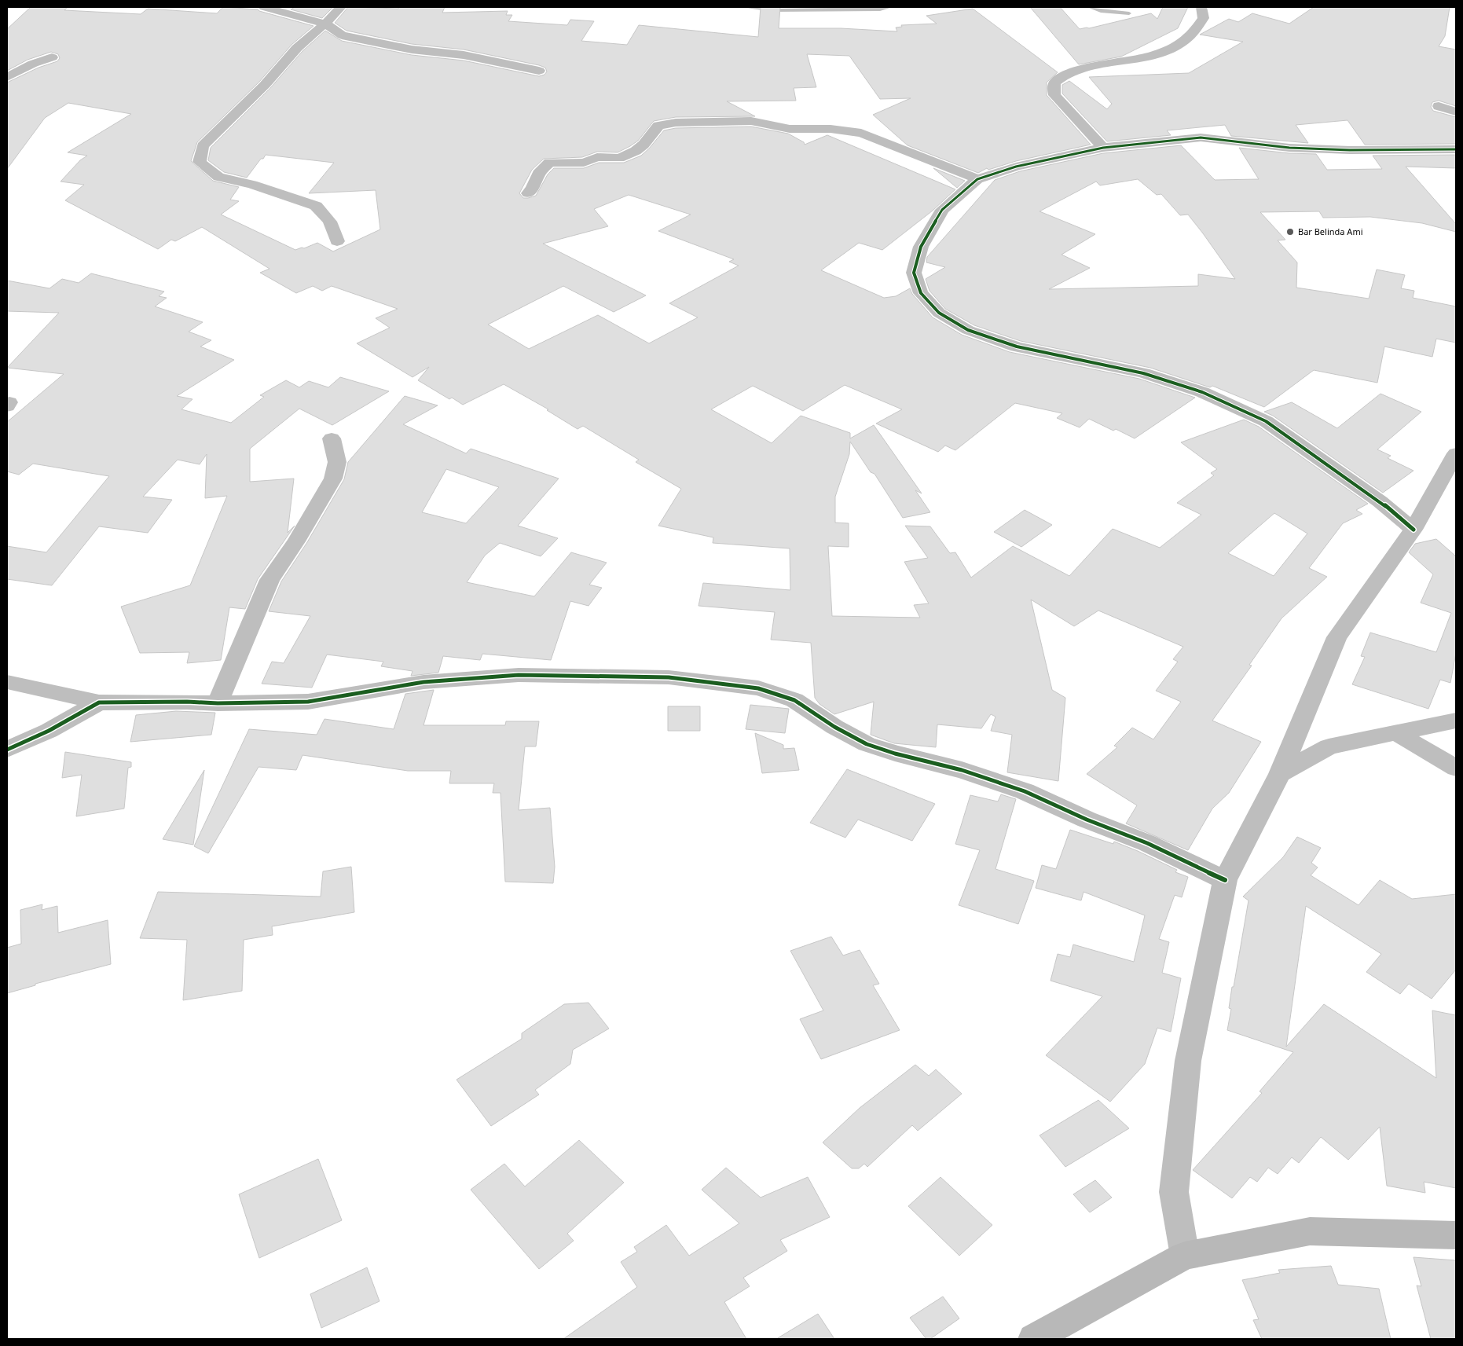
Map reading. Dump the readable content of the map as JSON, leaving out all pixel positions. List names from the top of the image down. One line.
{"places":["Bar Belinda Ami"]}
